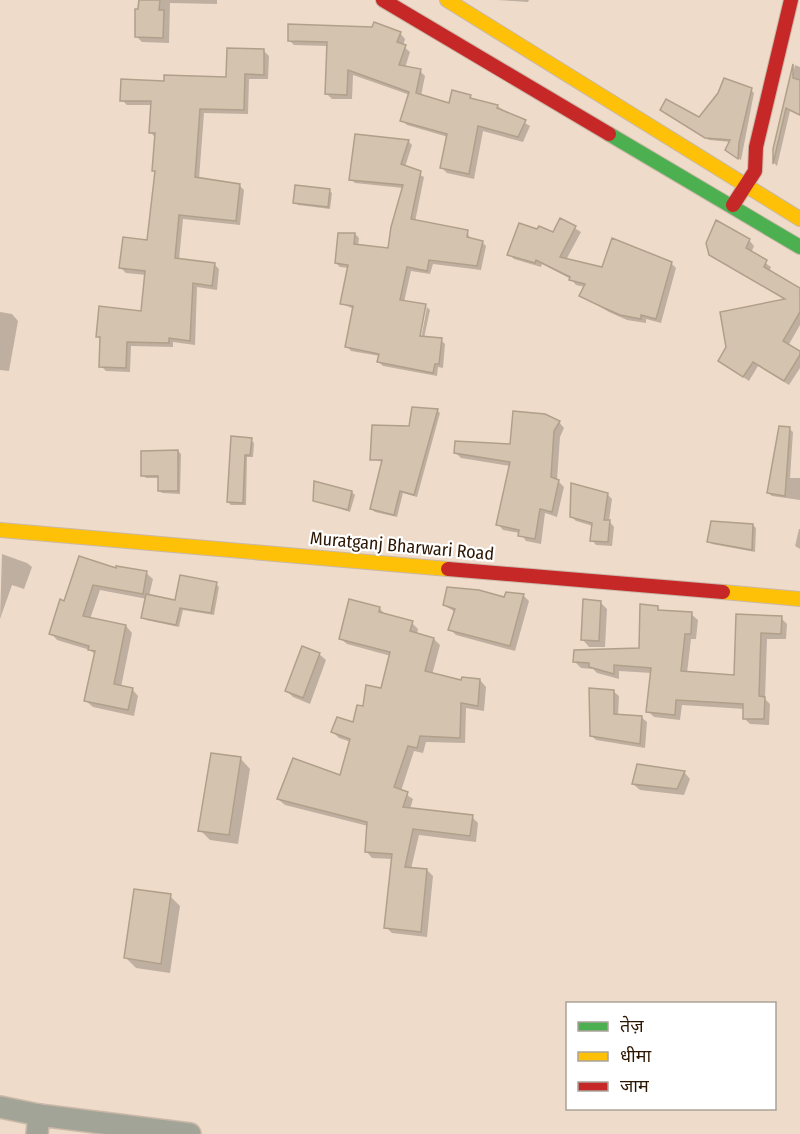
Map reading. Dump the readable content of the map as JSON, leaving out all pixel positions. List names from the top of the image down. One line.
{"streets":{"main road":["Muratganj Bharwari Road"]},"legend":["तेज़","धीमा","जाम"]}
